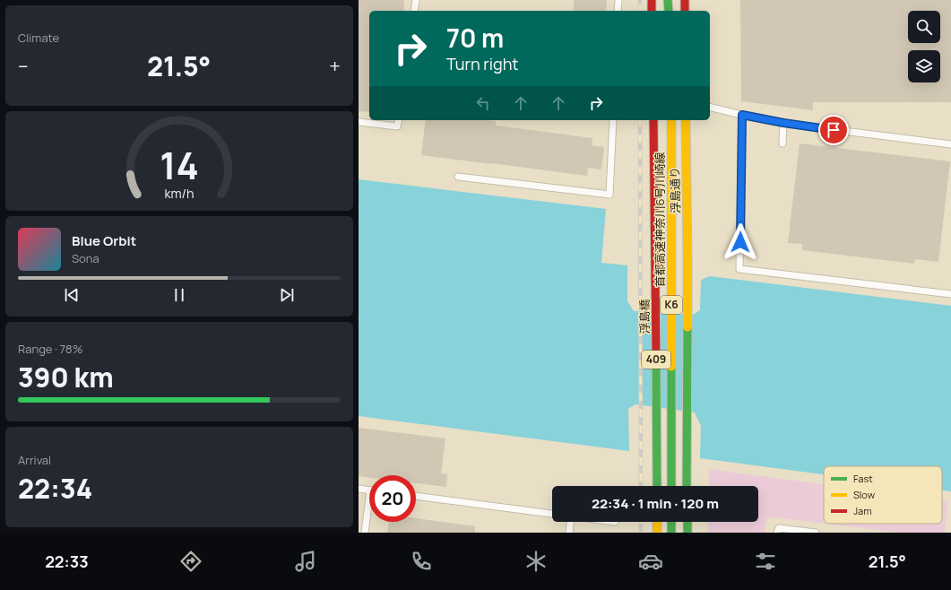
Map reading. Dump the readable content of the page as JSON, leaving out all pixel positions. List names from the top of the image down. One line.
{"streets":{"highway":["浮島通り","首都高速神奈川6号川崎線","K6","浮島橋","409"]},"crossings":[["浮島通り","浮島橋"]],"legend":["Fast","Slow","Jam"],"page":{"tile":["Climate",["Range · 78%","390 km"],["Arrival","22:34"]],"turn":["70 m","Turn right"],"heat":["−","21.5°","+"],"song":["Blue Orbit","Sona"],"limit":"20","trip":"22:34 · 1 min · 120 m","tabs":["22:33","21.5°"],"gauge":["14","km/h"]}}
